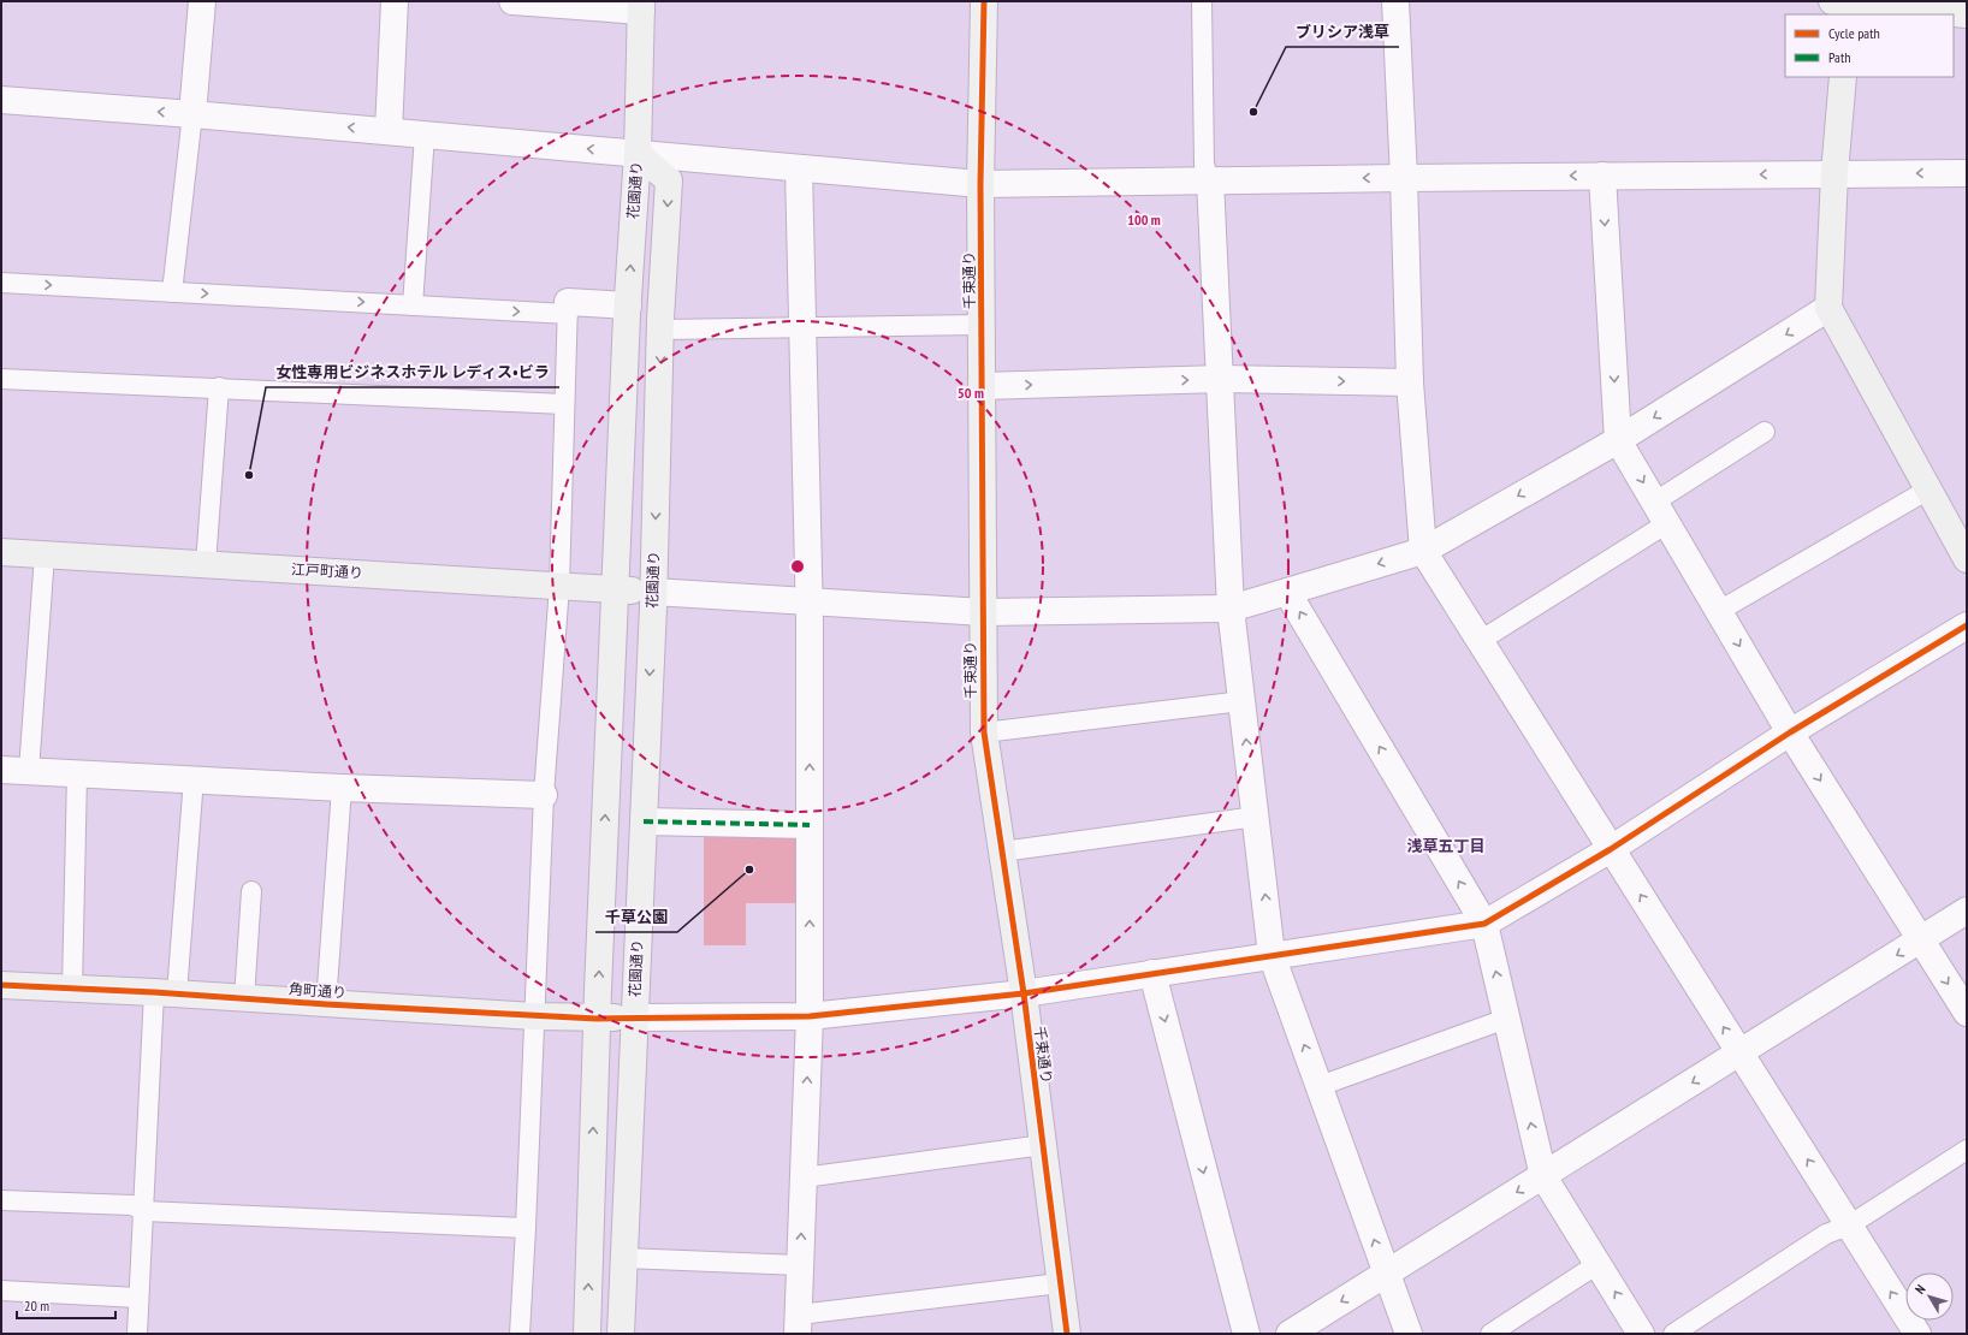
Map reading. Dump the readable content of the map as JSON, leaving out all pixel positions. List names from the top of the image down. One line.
{"streets":{"street":["花園通り","千束通り","江戸町通り","角町通り"]},"crossings":[["花園通り","江戸町通り"],["花園通り","角町通り"]],"districts":["浅草五丁目"],"places":["ブリシア浅草","女性専用ビジネスホテル レディス•ビラ","千草公園"],"legend":["Cycle path","Path"],"scale_bar":"20 m","north":"top left","rings":["100 m","50 m"]}
